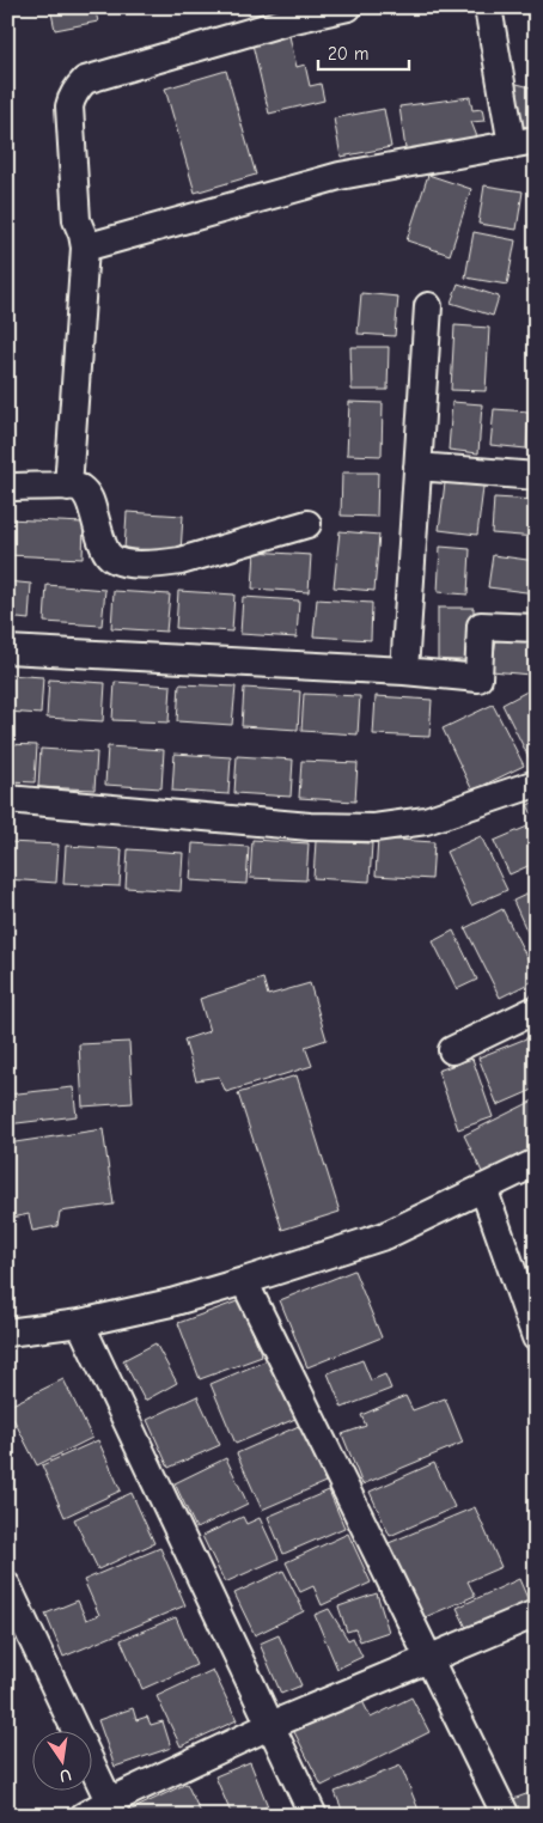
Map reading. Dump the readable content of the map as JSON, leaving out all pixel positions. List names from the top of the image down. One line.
{"scale_bar":"20 m","north":"bottom"}
